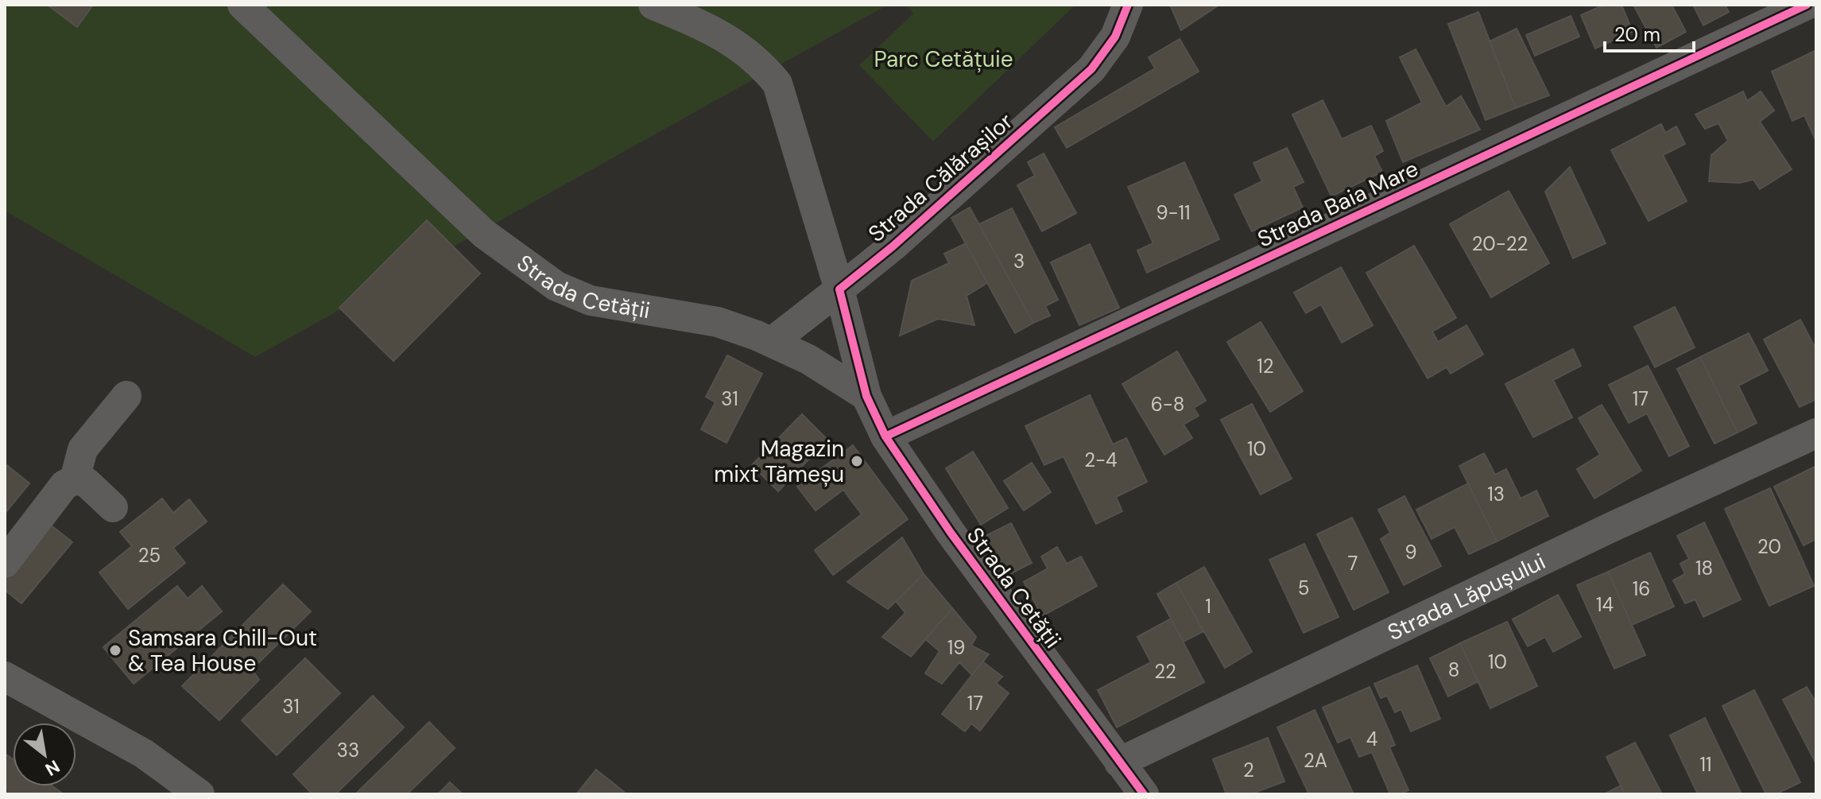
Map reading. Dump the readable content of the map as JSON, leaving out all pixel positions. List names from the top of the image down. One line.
{"streets":{"street":["Strada Călărașilor","Strada Baia Mare","Strada Cetății","Strada Lăpușului"]},"crossings":[["Strada Călărașilor","Strada Cetății"],["Strada Baia Mare","Strada Cetății"],["Strada Cetății","Strada Lăpușului"]],"parks":["Parc Cetățuie"],"places":["Magazin mixt Tămeșu","Samsara Chill-Out & Tea House"],"house_numbers":["9-11","20-22","3","12","31","17","6-8","10","2-4","13","20","9","25","7","18","5","16","14","1","19","10","8","22","17","31","4","33","2A","11","2"],"scale_bar":"20 m","north":"bottom right"}
